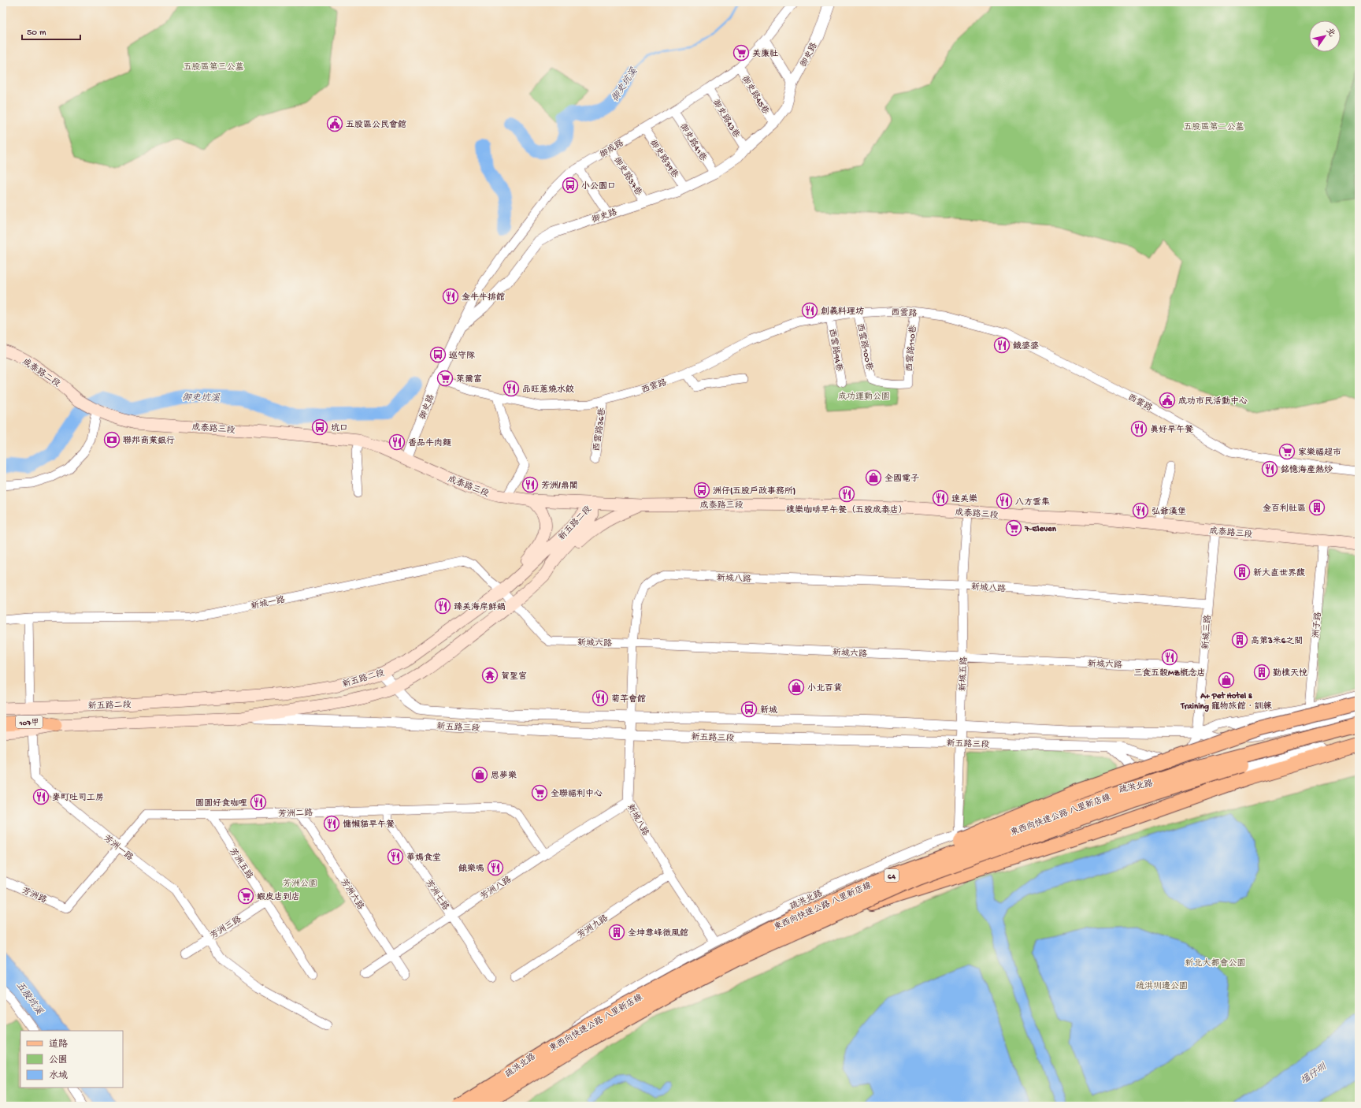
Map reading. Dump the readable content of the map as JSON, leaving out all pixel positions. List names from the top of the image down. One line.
{"streets":{"highway":["東西向快速公路 八里新店線","64"],"main road":["成泰路二段","成泰路三段","新五路二段","107甲"],"street":["御史路","御史路45巷","御史路43巷","御史路41巷","御成路","御史路39巷","御史路37巷","西雲路","西雲路100巷","西雲路110巷","西雲路94巷","西雲路36巷","新城八路","新城一路","洲子路","新城三路","新城六路","新城五路","新五路三段","疏洪北路","芳洲二路","芳洲一路","芳洲五路","芳洲八路","芳洲六路","芳洲路","芳洲七路","芳洲九路","芳洲三路"]},"crossings":[["御史路","御史路45巷"],["御史路","御史路43巷"],["御史路","御史路41巷"],["御史路","御成路"],["御史路","御史路39巷"],["御史路","御史路37巷"],["御史路","西雲路"],["御史路","成泰路三段"],["御史路45巷","御成路"],["御史路43巷","御成路"],["御史路41巷","御成路"],["御成路","御史路39巷"],["御成路","御史路37巷"],["西雲路","西雲路100巷"],["西雲路","西雲路110巷"],["西雲路","西雲路94巷"],["西雲路","西雲路36巷"],["西雲路100巷","西雲路110巷"],["成泰路二段","成泰路三段"],["成泰路三段","新五路二段"],["成泰路三段","洲子路"],["成泰路三段","新城三路"],["成泰路三段","新城五路"],["新五路二段","新城一路"],["新五路二段","新城六路"],["新五路二段","新五路三段"],["新五路二段","芳洲一路"],["新城八路","新城三路"],["新城八路","新城六路"],["新城八路","新城五路"],["新城八路","新五路三段"],["新城八路","疏洪北路"],["新城八路","芳洲八路"],["新城八路","芳洲九路"],["新城一路","新城六路"],["新城三路","新城六路"],["新城三路","新五路三段"],["新城三路","疏洪北路"],["新城六路","新城五路"],["新城五路","新五路三段"],["新城五路","疏洪北路"],["新五路三段","疏洪北路"],["芳洲二路","芳洲一路"],["芳洲二路","芳洲五路"],["芳洲二路","芳洲八路"],["芳洲二路","芳洲六路"],["芳洲二路","芳洲路"],["芳洲二路","芳洲七路"],["芳洲一路","芳洲三路"],["芳洲五路","芳洲三路"],["芳洲八路","芳洲六路"],["芳洲八路","芳洲七路"]],"water":["御史坑溪","五股坑溪","塭仔圳"],"parks":["五股區第三公墓","五股區第二公墓","成功運動公園","芳洲公園","新北大都會公園","疏洪圳邊公園"],"places":{"supermarket":["美廉社","萊爾富","家樂福超市","7-Eleven","全聯福利中心","蝦皮店到店"],"public building":["五股區公民會館","成功市民活動中心"],"bus stop":["小公園口","巡守隊","坑口","洲仔(五股戶政事務所)","新城"],"restaurant":["金牛牛排館","創義料理坊","餓婆婆","品旺蔥燒水餃","真好早午餐","香品牛肉麵","銘憶海產熱炒","芳洲/鼎閣","樸樂咖啡早午餐（五股成泰店）","達美樂","八方雲集","弘爺漢堡","臻美海岸鮮鍋","三食五穀MZ概念店","菊芊會館","麥町吐司工房","圓圓好食咖哩","慵懶貓早午餐","華媽食堂","餓樂嗎"],"bank":["聯邦商業銀行"],"shop":["全國電子","A+ Pet Hotel & Training 寵物旅館．訓練","小北百貨","思夢樂"],"building":["金百利社區","新大直世界馥","高第3米6之間","勤樸天悅","全坤尊峰微風館"],"temple":["賀聖宮"]},"legend":["道路","公園","水域"],"scale_bar":"50 m","north":"top right"}
